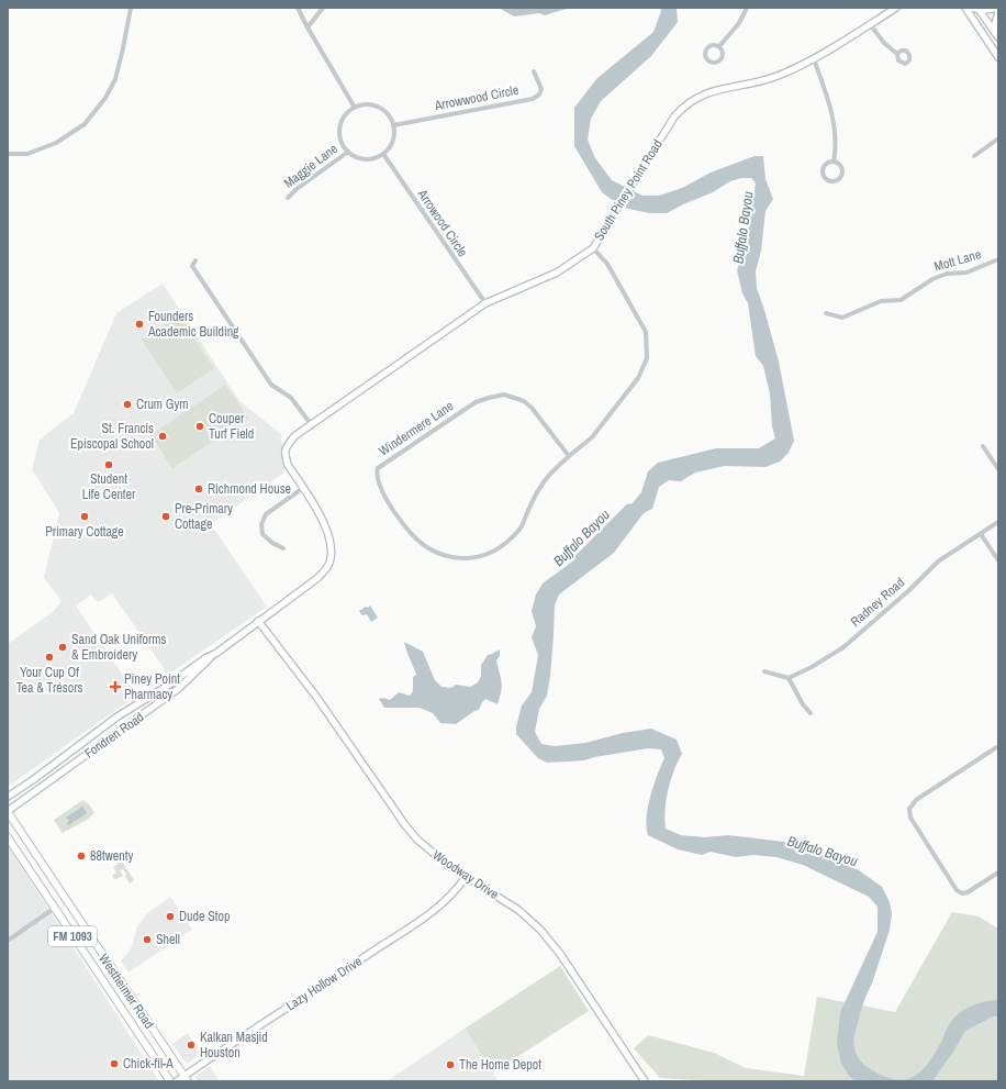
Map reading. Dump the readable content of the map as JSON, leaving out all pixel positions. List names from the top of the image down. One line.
{"streets":{"main road":["FM 1093","Westheimer Road"],"street":["Arrowwood Circle","Maggie Lane","South Piney Point Road","Arrowood Circle","Mott Lane","Windermere Lane","Radney Road","Fondren Road","Woodway Drive","Lazy Hollow Drive"]},"crossings":[["Arrowwood Circle","Maggie Lane"],["Arrowwood Circle","Arrowood Circle"],["Maggie Lane","Arrowood Circle"],["South Piney Point Road","Arrowood Circle"],["South Piney Point Road","Windermere Lane"],["South Piney Point Road","Fondren Road"],["Fondren Road","Woodway Drive"],["Fondren Road","Westheimer Road"],["Woodway Drive","Lazy Hollow Drive"],["Lazy Hollow Drive","Westheimer Road"]],"water":["Buffalo Bayou"],"places":{"other":["Founders Academic Building","Crum Gym","Couper Turf Field","St. Francis Episcopal School","Student Life Center","Richmond House","Primary Cottage","Pre-Primary Cottage","Sand Oak Uniforms & Embroidery","Your Cup Of Tea & Trésors","88twenty","Dude Stop","Shell","Kalkan Masjid Houston","Chick-fil-A","The Home Depot"],"health":["Piney Point Pharmacy"]}}
